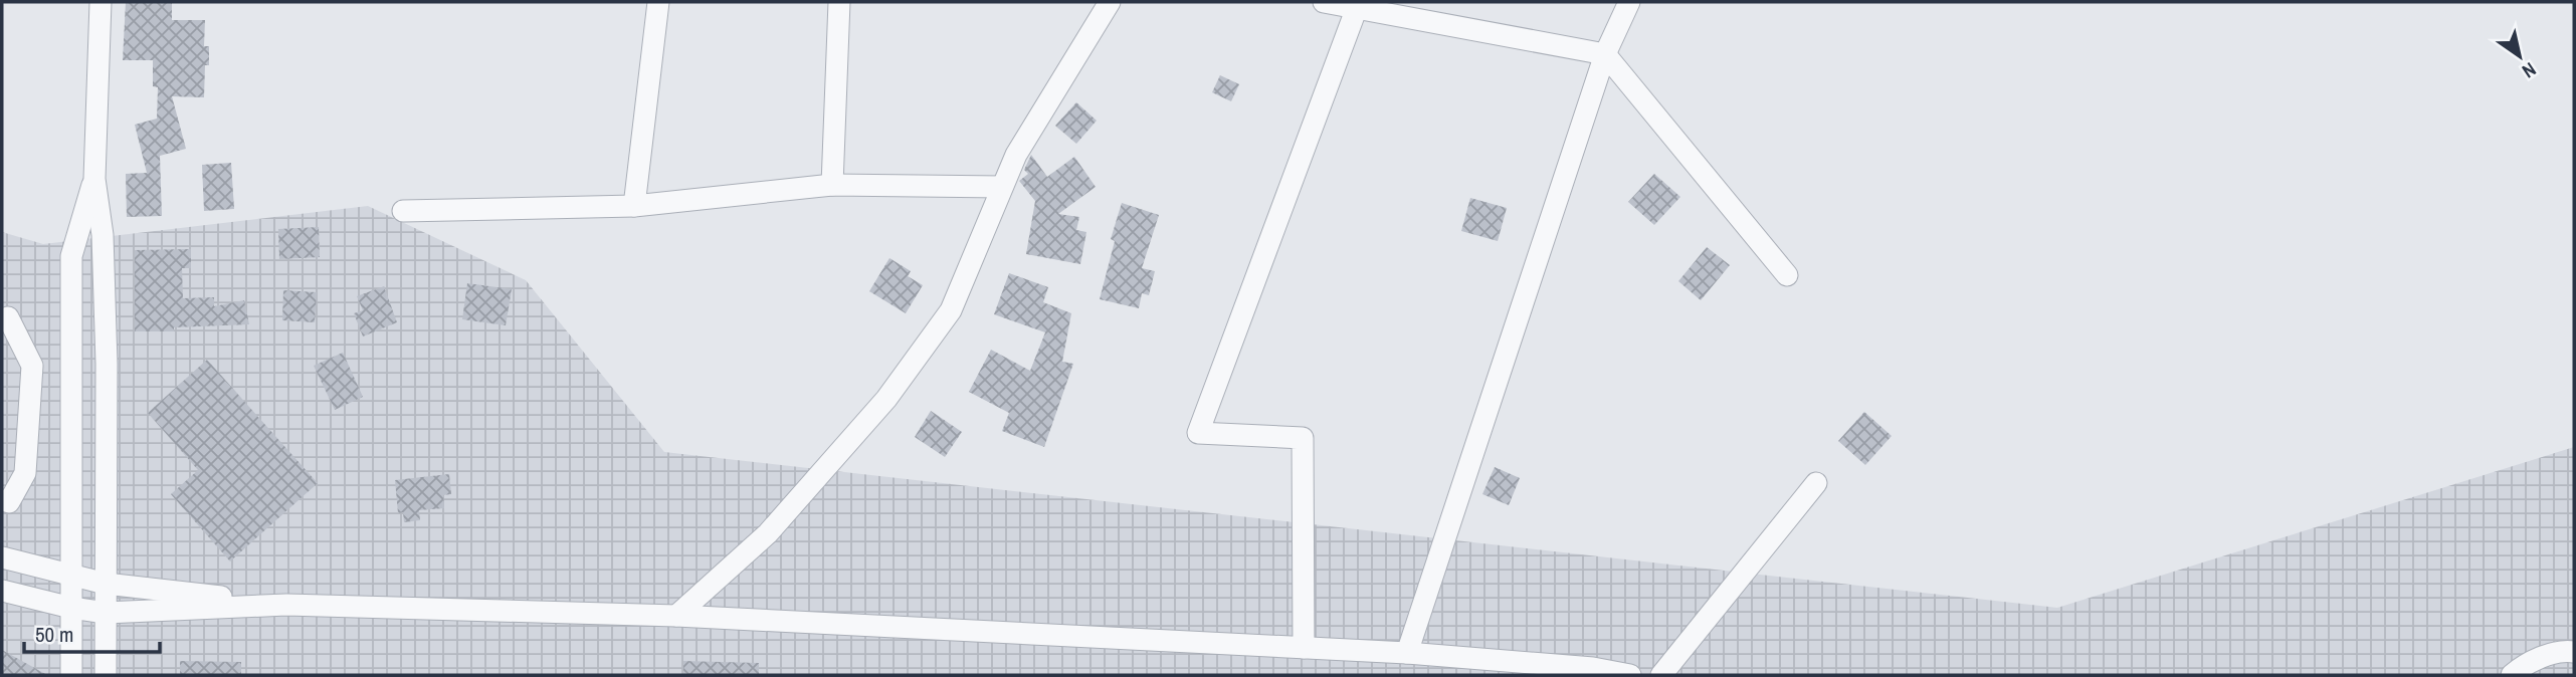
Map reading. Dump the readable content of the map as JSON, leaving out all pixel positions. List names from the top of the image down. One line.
{"scale_bar":"50 m","north":"bottom right"}
